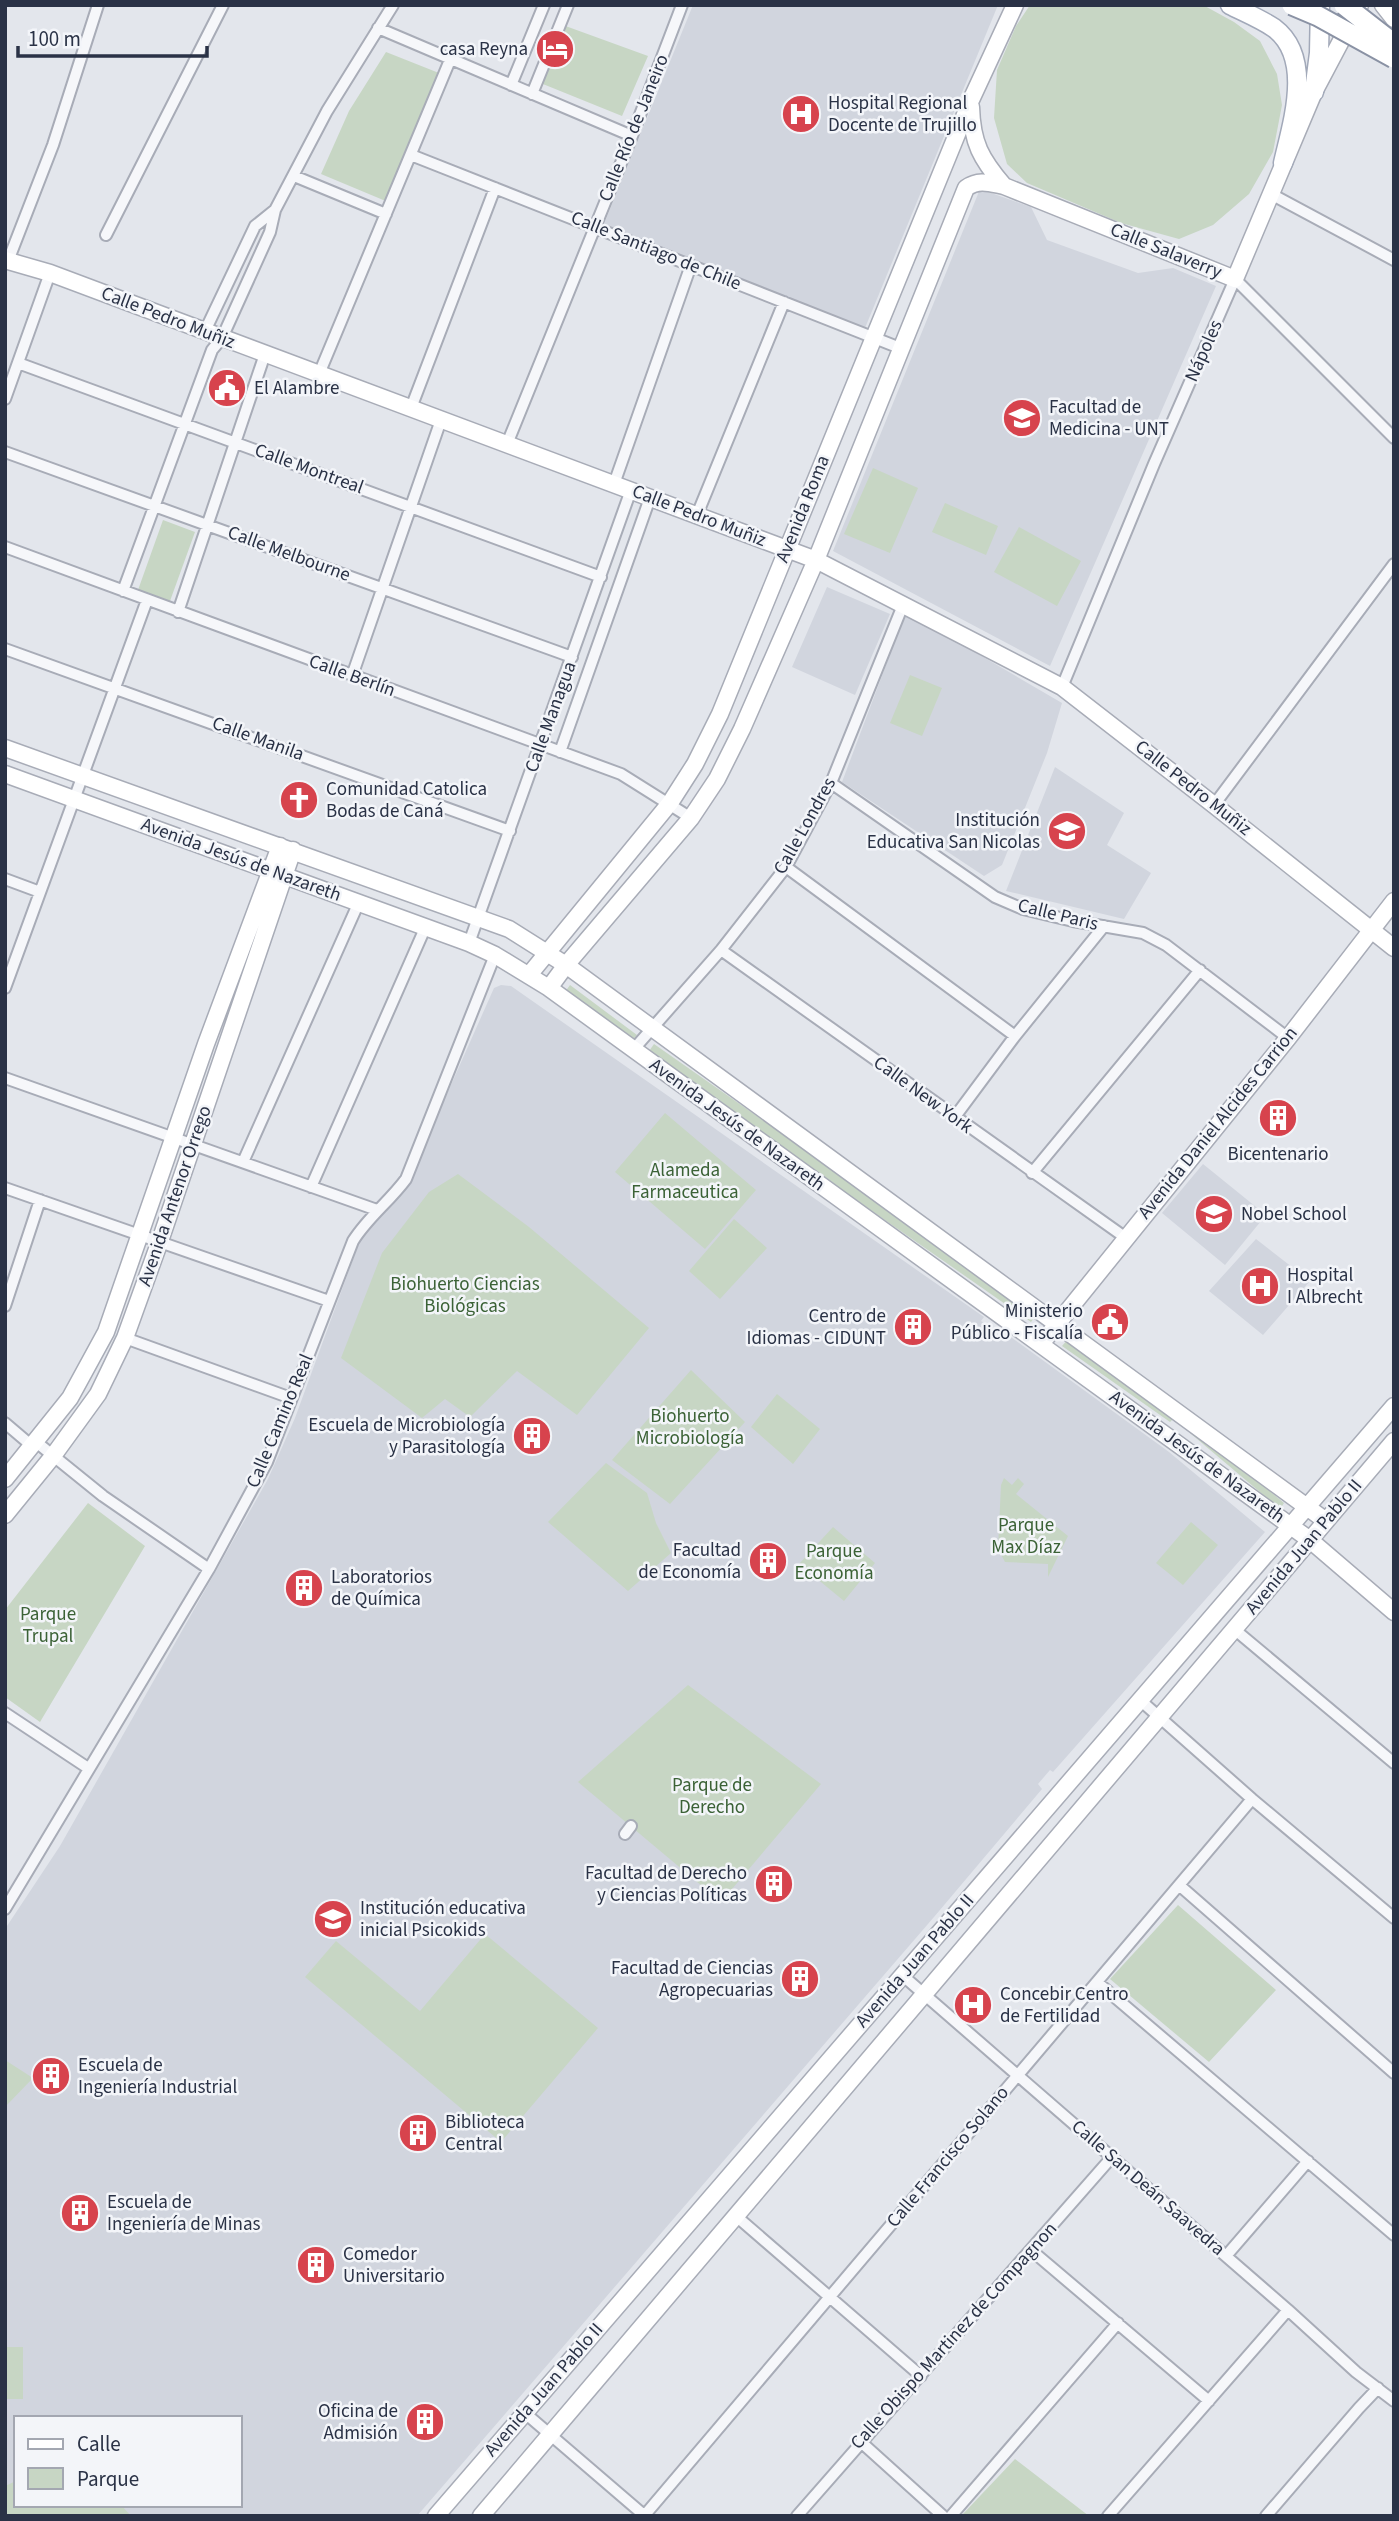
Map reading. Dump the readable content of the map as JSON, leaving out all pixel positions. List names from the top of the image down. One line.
{"streets":{"main road":["Calle Salaverry","Calle Pedro Muñiz","Nápoles","Avenida Roma","Avenida Jesús de Nazareth","Avenida Daniel Alcides Carrion","Avenida Antenor Orrego","Avenida Juan Pablo II"],"street":["Calle Río de Janeiro","Calle Santiago de Chile","Calle Montreal","Calle Melbourne","Calle Berlín","Calle Managua","Calle Manila","Calle Londres","Calle Paris","Calle New York","Calle Camino Real","Calle Francisco Solano","Calle San Deán Saavedra","Calle Obispo Martinez de Compagnon"]},"crossings":[["Calle Río de Janeiro","Calle Santiago de Chile"],["Calle Río de Janeiro","Calle Pedro Muñiz"],["Calle Santiago de Chile","Avenida Roma"],["Calle Salaverry","Nápoles"],["Calle Salaverry","Avenida Roma"],["Calle Pedro Muñiz","Nápoles"],["Calle Pedro Muñiz","Avenida Roma"],["Calle Pedro Muñiz","Calle Managua"],["Calle Pedro Muñiz","Calle Londres"],["Calle Pedro Muñiz","Avenida Daniel Alcides Carrion"],["Calle Montreal","Calle Managua"],["Avenida Roma","Calle Berlín"],["Avenida Roma","Avenida Jesús de Nazareth"],["Calle Melbourne","Calle Managua"],["Calle Berlín","Calle Managua"],["Calle Managua","Calle Manila"],["Calle Managua","Avenida Jesús de Nazareth"],["Calle Londres","Avenida Jesús de Nazareth"],["Calle Londres","Calle Paris"],["Calle Londres","Calle New York"],["Avenida Jesús de Nazareth","Avenida Daniel Alcides Carrion"],["Avenida Jesús de Nazareth","Avenida Antenor Orrego"],["Avenida Jesús de Nazareth","Calle Camino Real"],["Avenida Jesús de Nazareth","Avenida Juan Pablo II"],["Calle Paris","Avenida Daniel Alcides Carrion"],["Calle New York","Avenida Daniel Alcides Carrion"],["Avenida Juan Pablo II","Calle San Deán Saavedra"],["Calle Francisco Solano","Calle San Deán Saavedra"],["Calle San Deán Saavedra","Calle Obispo Martinez de Compagnon"]],"parks":["Alameda Farmaceutica","Biohuerto Ciencias Biológicas","Biohuerto Microbiología","Parque Max Díaz","Parque Economía","Parque Trupal","Parque de Derecho"],"places":{"hotel":["casa Reyna"],"hospital":["Hospital Regional Docente de Trujillo","Hospital I Albrecht","Concebir Centro de Fertilidad"],"public building":["El Alambre","Ministerio Público - Fiscalía"],"school or university":["Facultad de Medicina - UNT","Institución Educativa San Nicolas","Nobel School","Institución educativa inicial Psicokids"],"church":["Comunidad Catolica Bodas de Caná"],"building":["Bicentenario","Centro de Idiomas - CIDUNT","Escuela de Microbiología y Parasitología","Facultad de Economía","Laboratorios de Química","Facultad de Derecho y Ciencias Políticas","Facultad de Ciencias Agropecuarias","Escuela de Ingeniería Industrial","Biblioteca Central","Escuela de Ingeniería de Minas","Comedor Universitario","Oficina de Admisión"]},"legend":["Calle","Parque"],"scale_bar":"100 m"}
